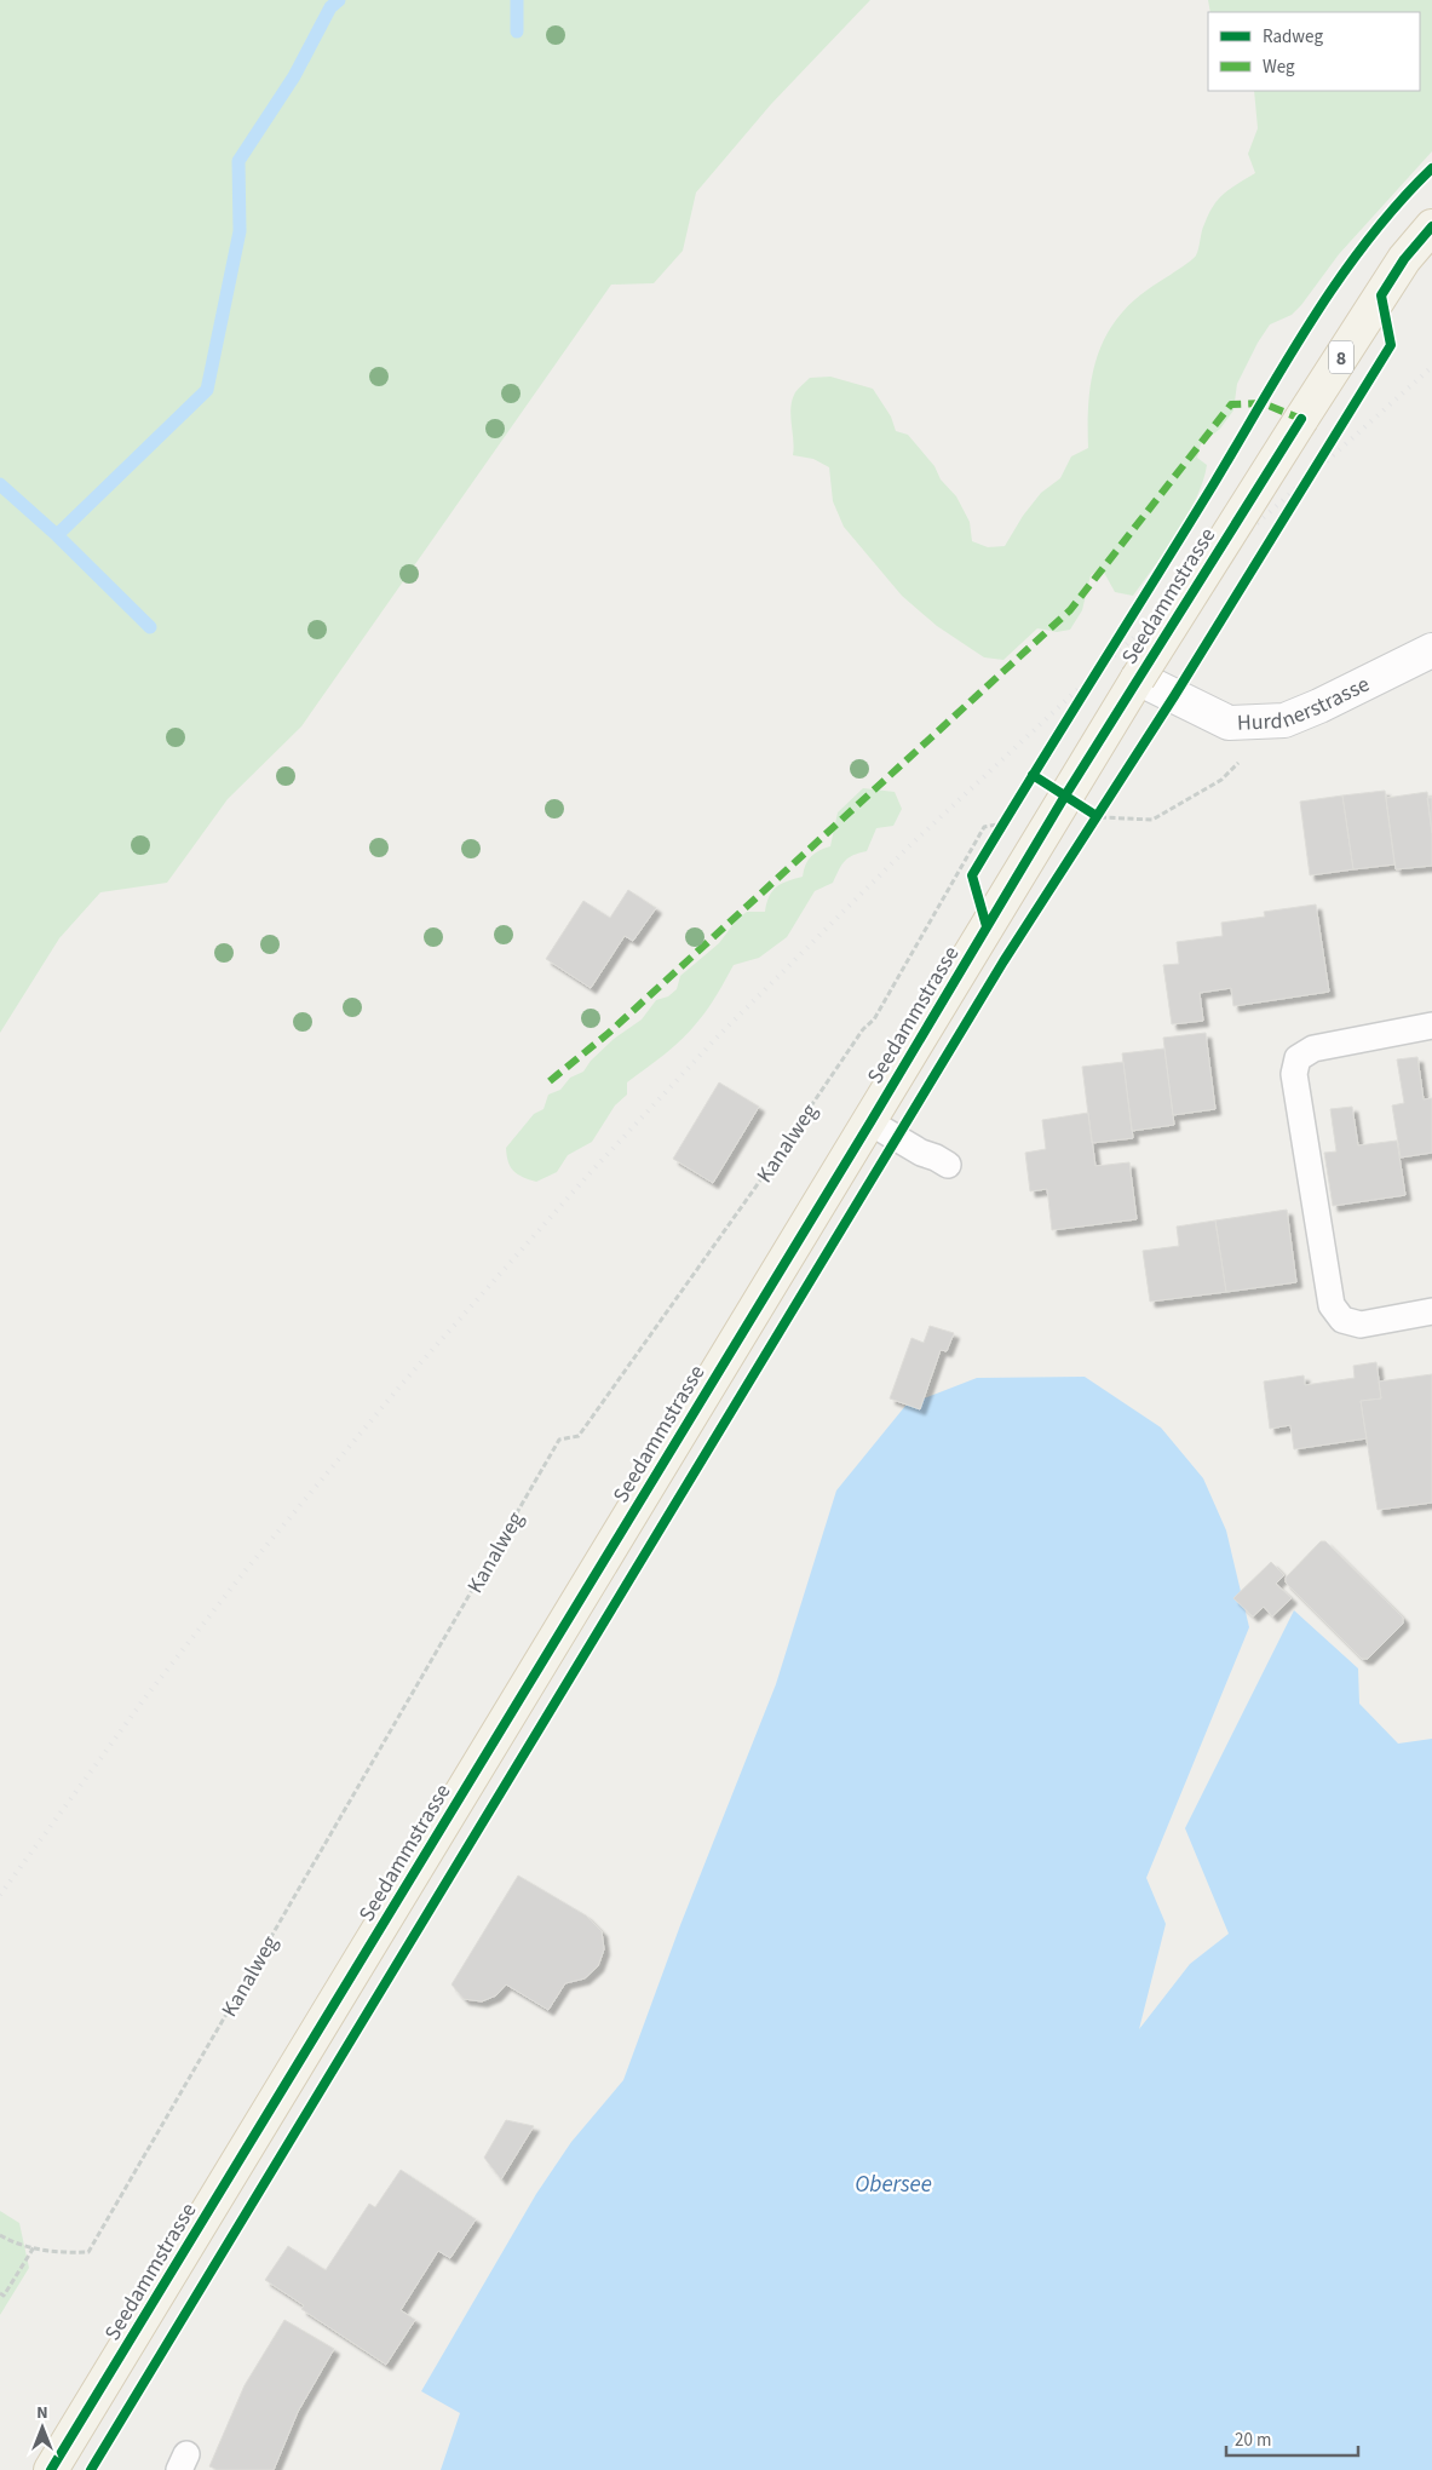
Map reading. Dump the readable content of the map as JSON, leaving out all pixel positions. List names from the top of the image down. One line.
{"streets":{"main road":["8","Seedammstrasse"],"street":["Hurdnerstrasse"],"path":["Kanalweg"]},"crossings":[["Seedammstrasse","Hurdnerstrasse"]],"water":["Obersee"],"legend":["Radweg","Weg"],"scale_bar":"20 m","north":"top"}
